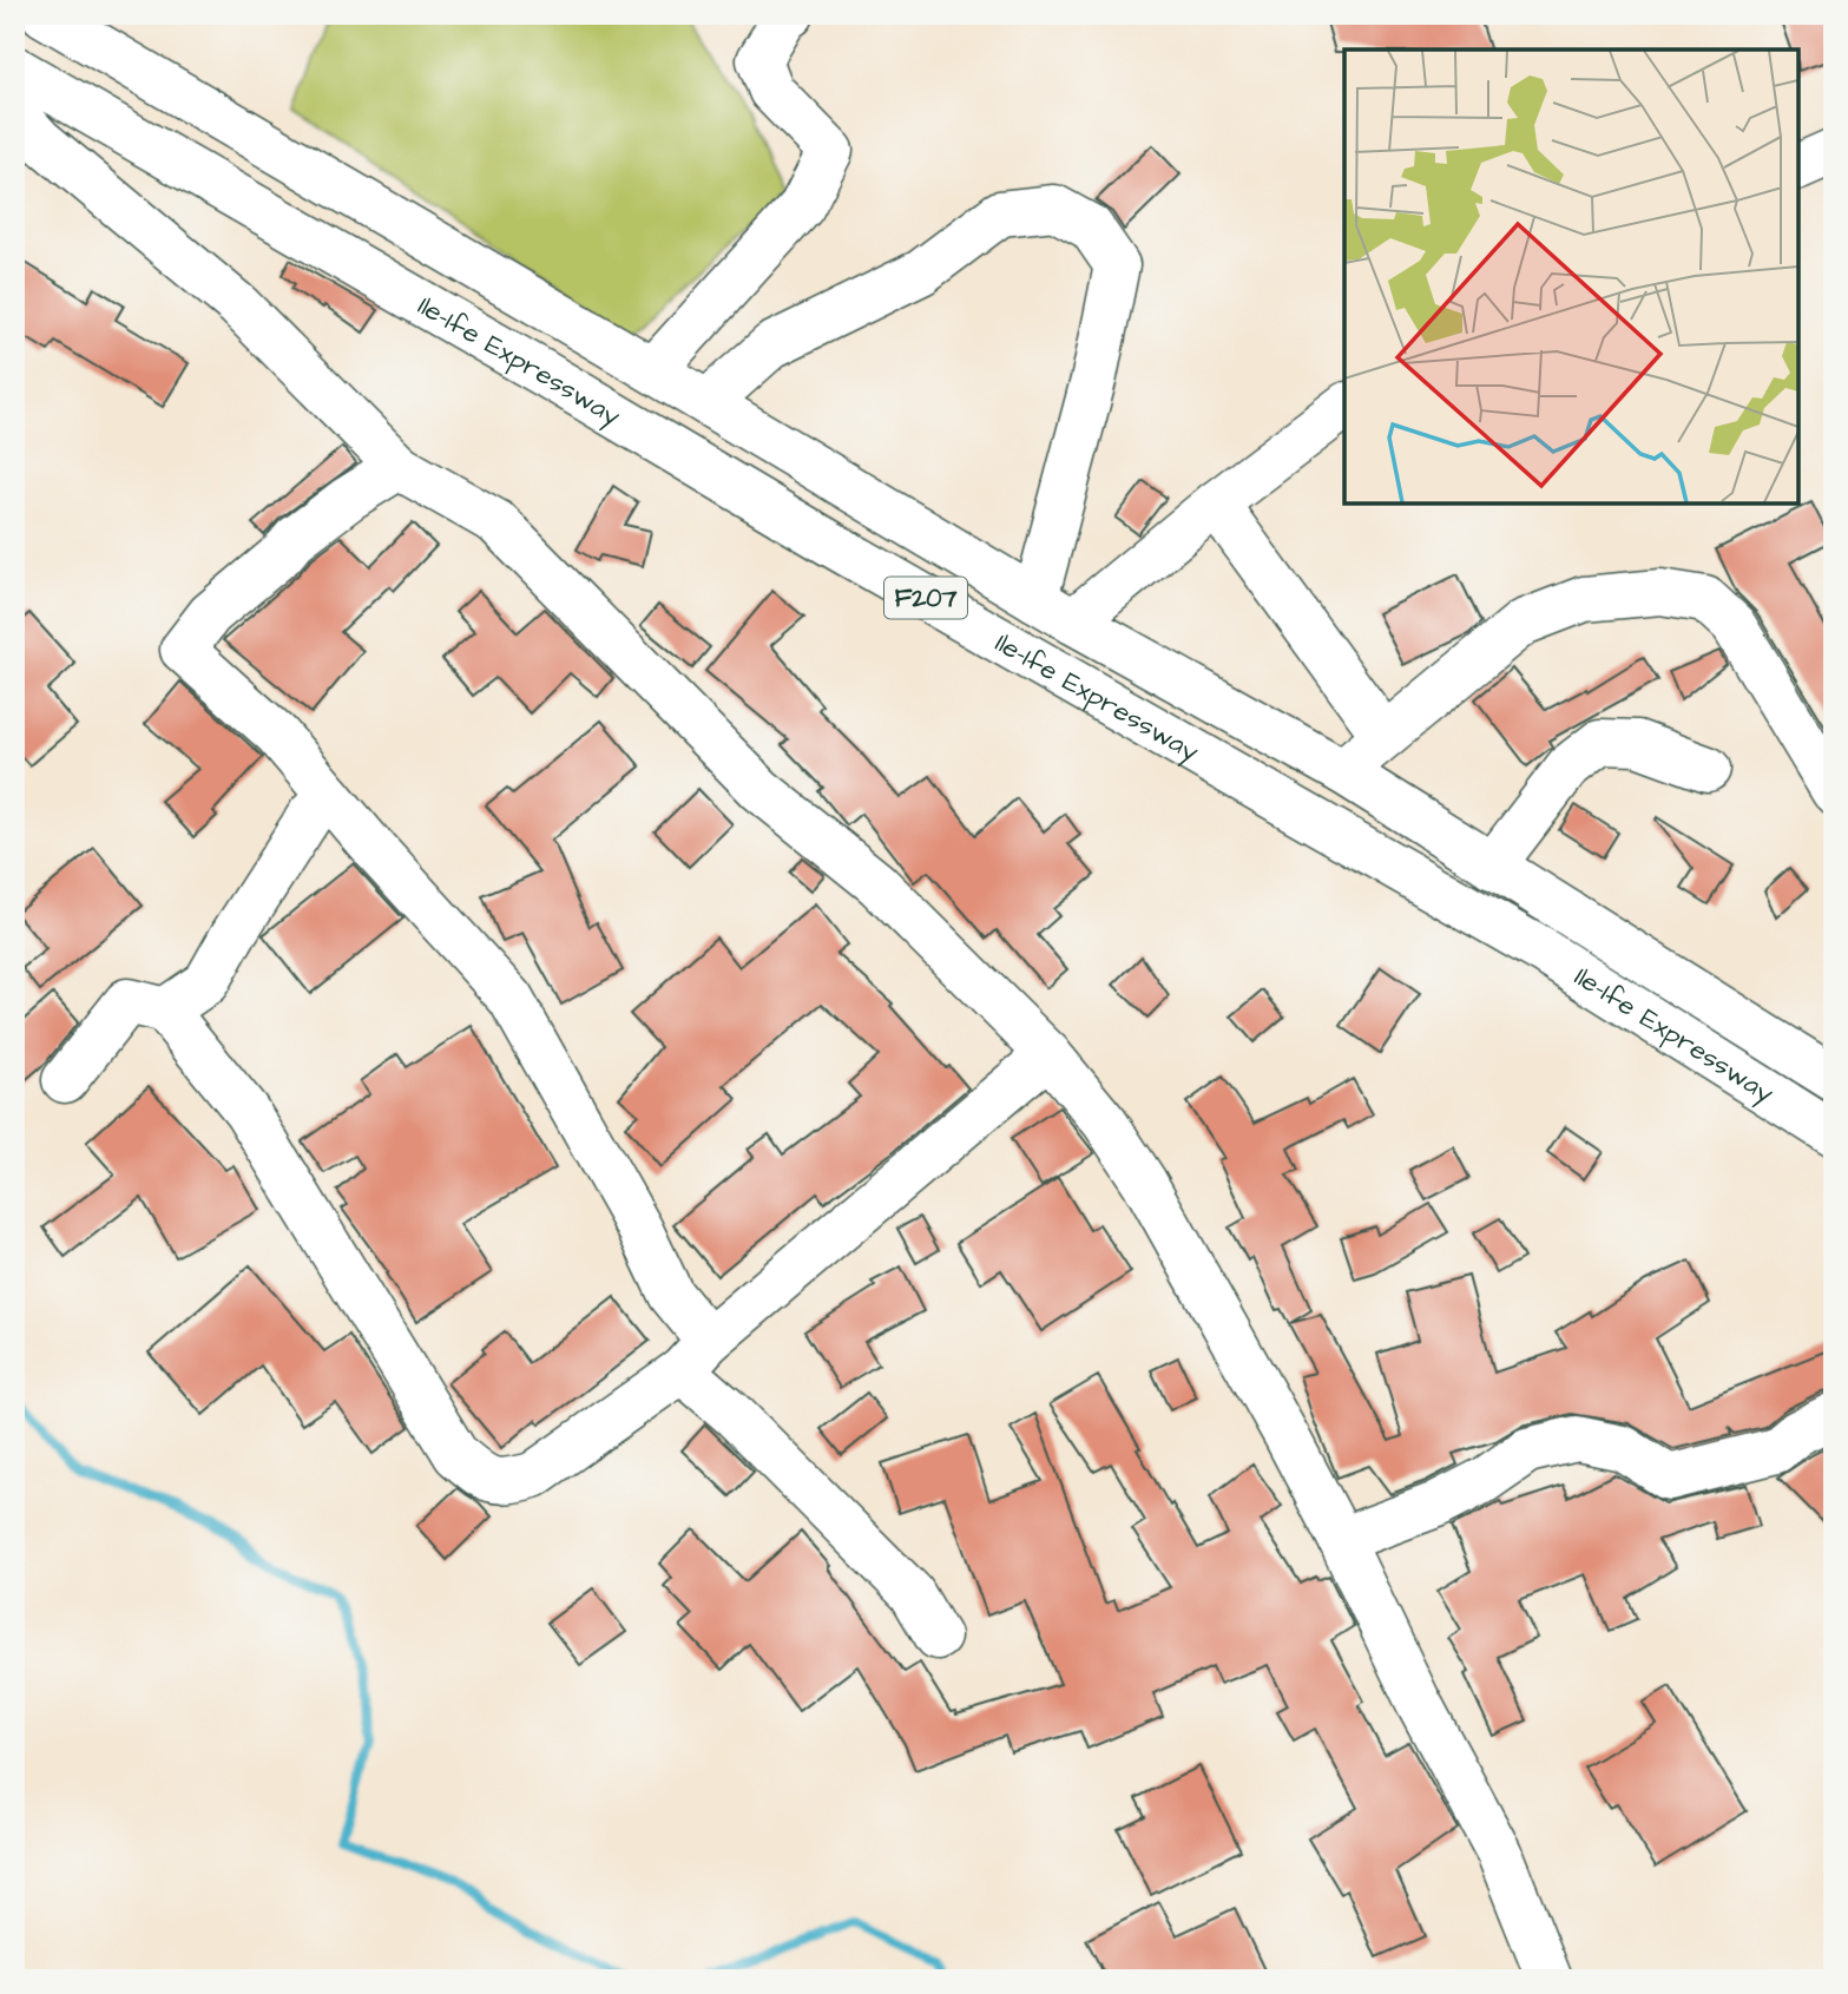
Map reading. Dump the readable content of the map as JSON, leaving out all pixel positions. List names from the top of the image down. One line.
{"streets":{"street":["Ile-Ife Expressway","F207"]}}
